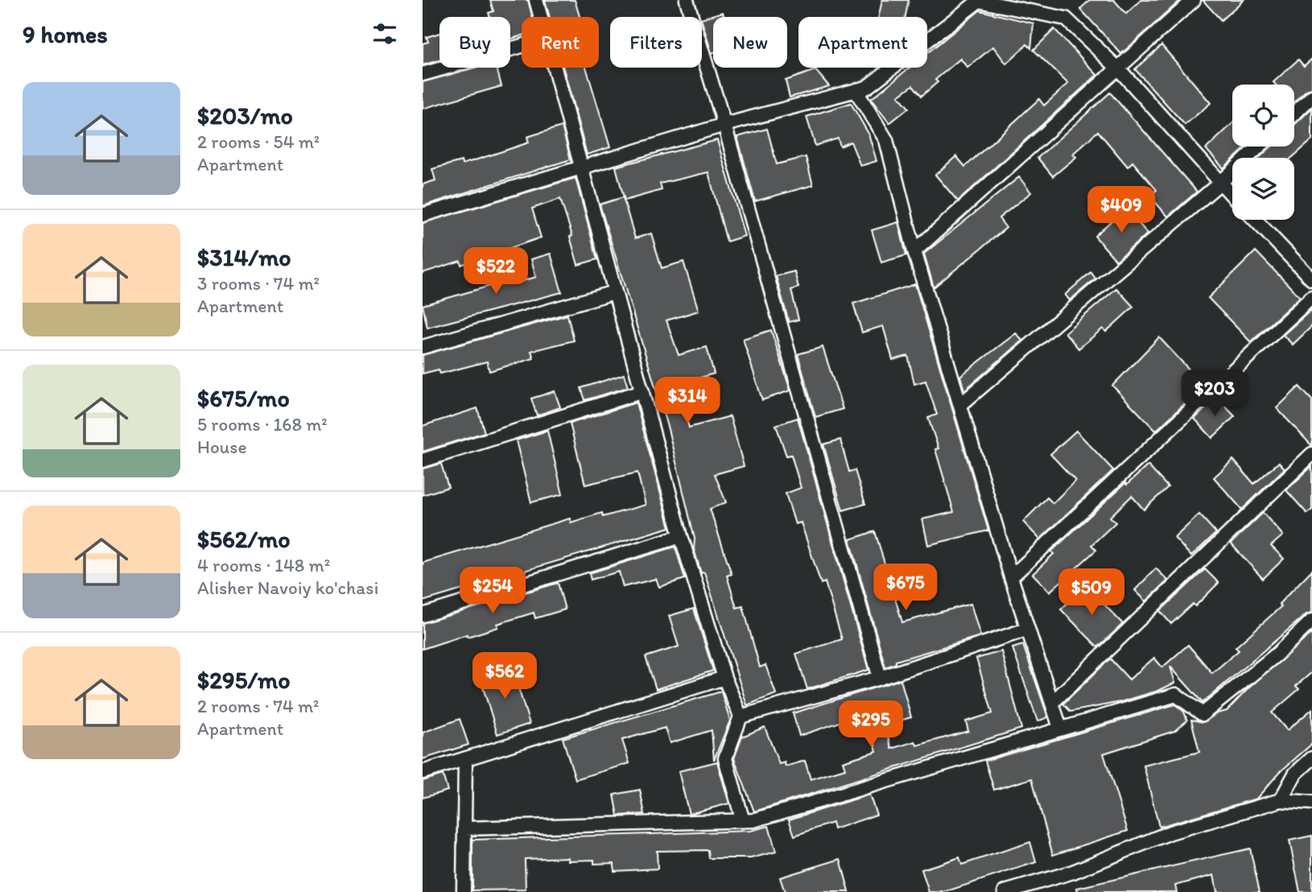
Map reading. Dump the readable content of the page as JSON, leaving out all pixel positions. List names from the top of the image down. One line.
{"page":{"heading":"9 homes","chip":["Buy","Rent","Filters","New","Apartment"],"list":[{"name":"$203/mo","note":"2 rooms · 54 m² · Apartment"},{"name":"$314/mo","note":"3 rooms · 74 m² · Apartment"},{"name":"$675/mo","note":"5 rooms · 168 m² · House"},{"name":"$562/mo","note":"4 rooms · 148 m² · Alisher Navoiy ko'chasi"},{"name":"$295/mo","note":"2 rooms · 74 m² · Apartment"}],"price":["$409","$522","$203","$314","$675","$254","$509","$562","$295"]}}
